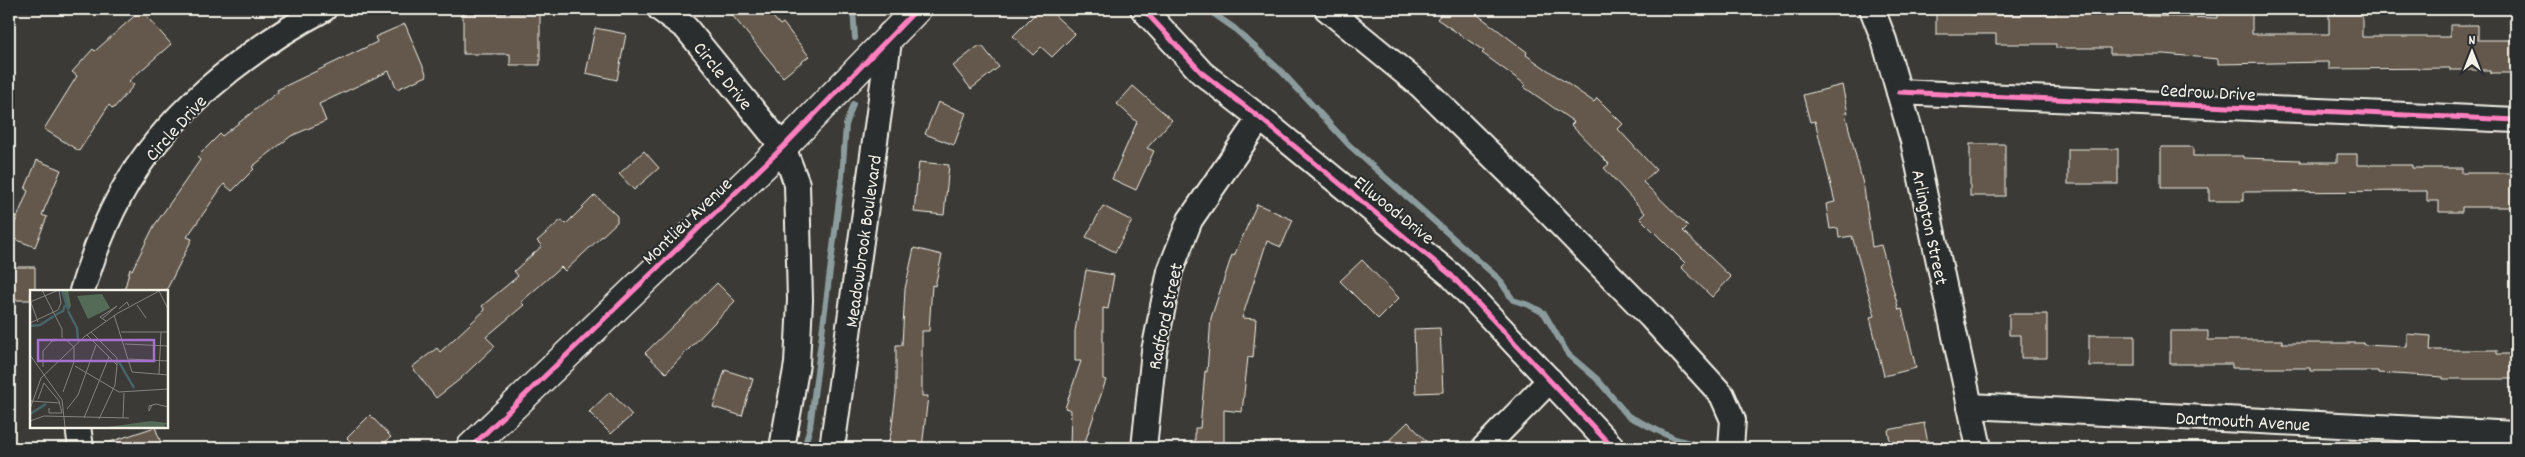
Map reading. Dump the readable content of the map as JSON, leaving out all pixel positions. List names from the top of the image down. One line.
{"streets":{"street":["Circle Drive","Cedrow Drive","Ellwood Drive","Montlieu Avenue","Arlington Street","Meadowbrook Boulevard","Radford Street","Dartmouth Avenue"]},"crossings":[["Circle Drive","Montlieu Avenue"],["Cedrow Drive","Arlington Street"],["Ellwood Drive","Radford Street"],["Montlieu Avenue","Meadowbrook Boulevard"],["Arlington Street","Dartmouth Avenue"]],"north":"top"}
